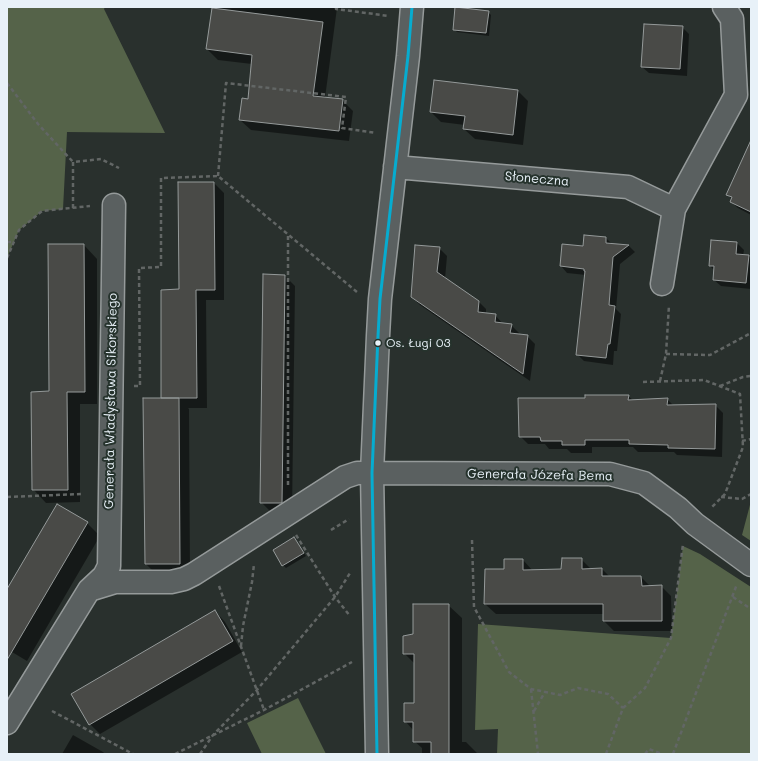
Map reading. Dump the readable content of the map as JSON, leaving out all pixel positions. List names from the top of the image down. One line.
{"streets":{"street":["Słoneczna","Generała Władysława Sikorskiego","Generała Józefa Bema"]},"places":["Os. Ługi 03"]}
